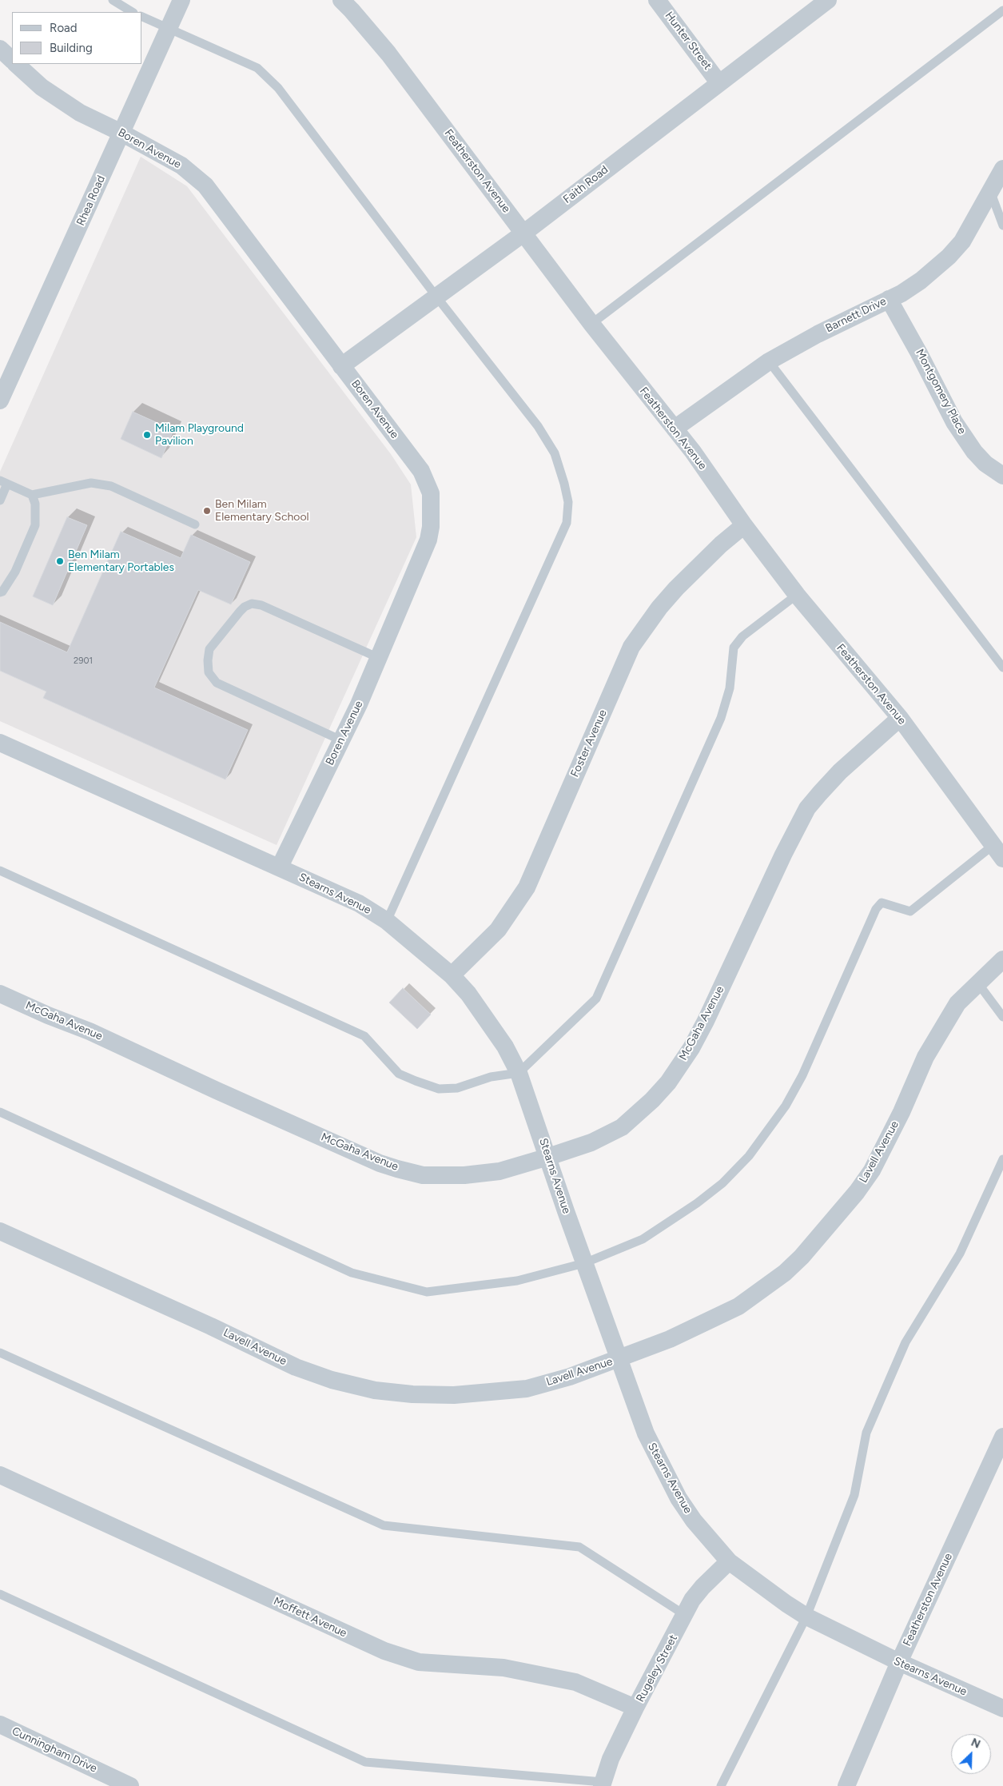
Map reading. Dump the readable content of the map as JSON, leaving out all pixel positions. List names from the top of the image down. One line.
{"streets":{"street":["Hunter Street","Boren Avenue","Featherston Avenue","Faith Road","Rhea Road","Barnett Drive","Montgomery Place","Foster Avenue","Stearns Avenue","McGaha Avenue","Lavell Avenue","Moffett Avenue","Rugeley Street","Cunningham Drive"]},"crossings":[["Hunter Street","Faith Road"],["Boren Avenue","Faith Road"],["Boren Avenue","Rhea Road"],["Boren Avenue","Stearns Avenue"],["Featherston Avenue","Faith Road"],["Featherston Avenue","Barnett Drive"],["Featherston Avenue","Foster Avenue"],["Featherston Avenue","Stearns Avenue"],["Featherston Avenue","McGaha Avenue"],["Barnett Drive","Montgomery Place"],["Foster Avenue","Stearns Avenue"],["Stearns Avenue","McGaha Avenue"],["Stearns Avenue","Lavell Avenue"],["Stearns Avenue","Rugeley Street"],["Moffett Avenue","Rugeley Street"]],"places":["Milam Playground Pavilion","Ben Milam Elementary School","Ben Milam Elementary Portables"],"house_numbers":["2901"],"legend":["Road","Building"],"north":"top right"}
